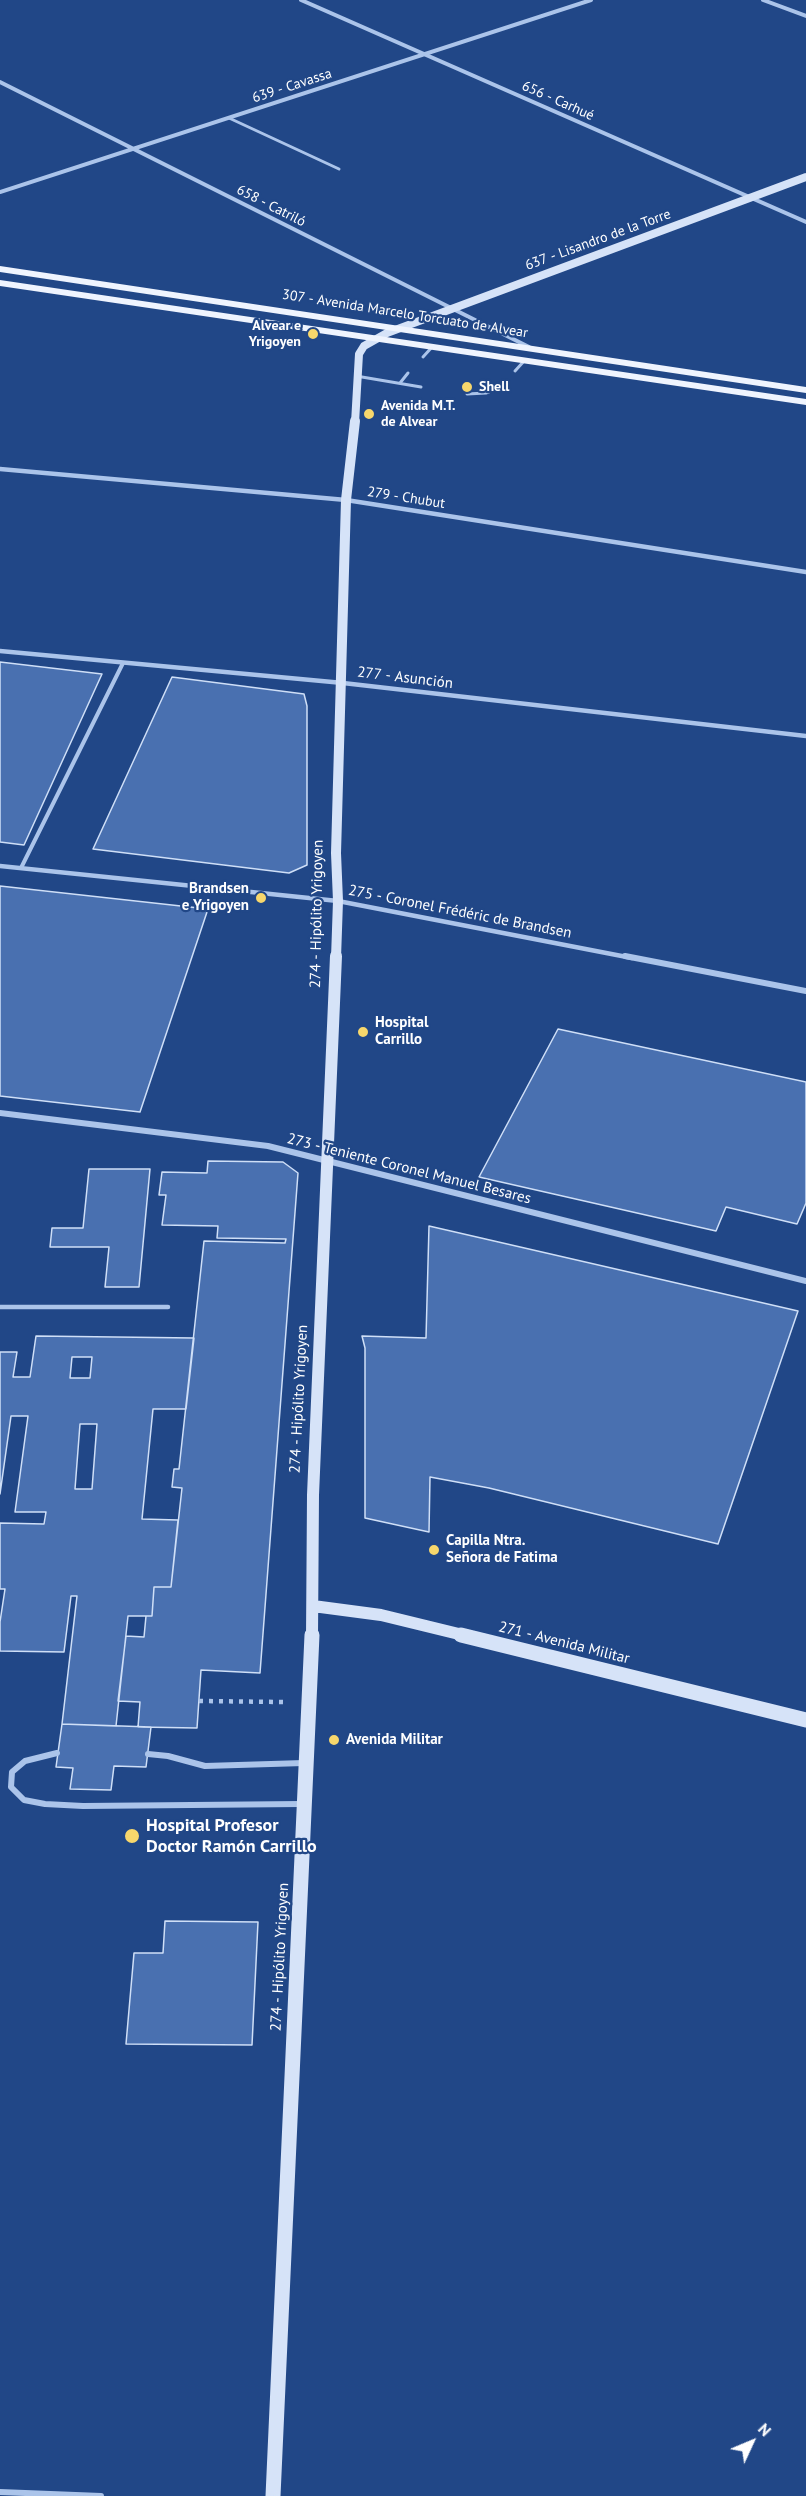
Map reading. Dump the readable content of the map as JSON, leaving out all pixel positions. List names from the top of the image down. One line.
{"streets":{"main road":["307 - Avenida Marcelo Torcuato de Alvear"],"street":["639 - Cavassa","656 - Carhué","658 - Catriló","637 - Lisandro de la Torre","279 - Chubut","277 - Asunción","275 - Coronel Frédéric de Brandsen","274 - Hipólito Yrigoyen","273 - Teniente Coronel Manuel Besares","271 - Avenida Militar"]},"crossings":[["639 - Cavassa","656 - Carhué"],["639 - Cavassa","658 - Catriló"],["656 - Carhué","637 - Lisandro de la Torre"],["658 - Catriló","637 - Lisandro de la Torre"],["658 - Catriló","307 - Avenida Marcelo Torcuato de Alvear"],["637 - Lisandro de la Torre","307 - Avenida Marcelo Torcuato de Alvear"],["637 - Lisandro de la Torre","274 - Hipólito Yrigoyen"],["307 - Avenida Marcelo Torcuato de Alvear","274 - Hipólito Yrigoyen"],["279 - Chubut","274 - Hipólito Yrigoyen"],["277 - Asunción","274 - Hipólito Yrigoyen"],["275 - Coronel Frédéric de Brandsen","274 - Hipólito Yrigoyen"],["274 - Hipólito Yrigoyen","273 - Teniente Coronel Manuel Besares"],["274 - Hipólito Yrigoyen","271 - Avenida Militar"]],"places":["Alvear e Yrigoyen","Shell","Avenida M.T. de Alvear","Brandsen e Yrigoyen","Hospital Carrillo","Capilla Ntra. Señora de Fatima","Avenida Militar","Hospital Profesor Doctor Ramón Carrillo"],"north":"top right"}
